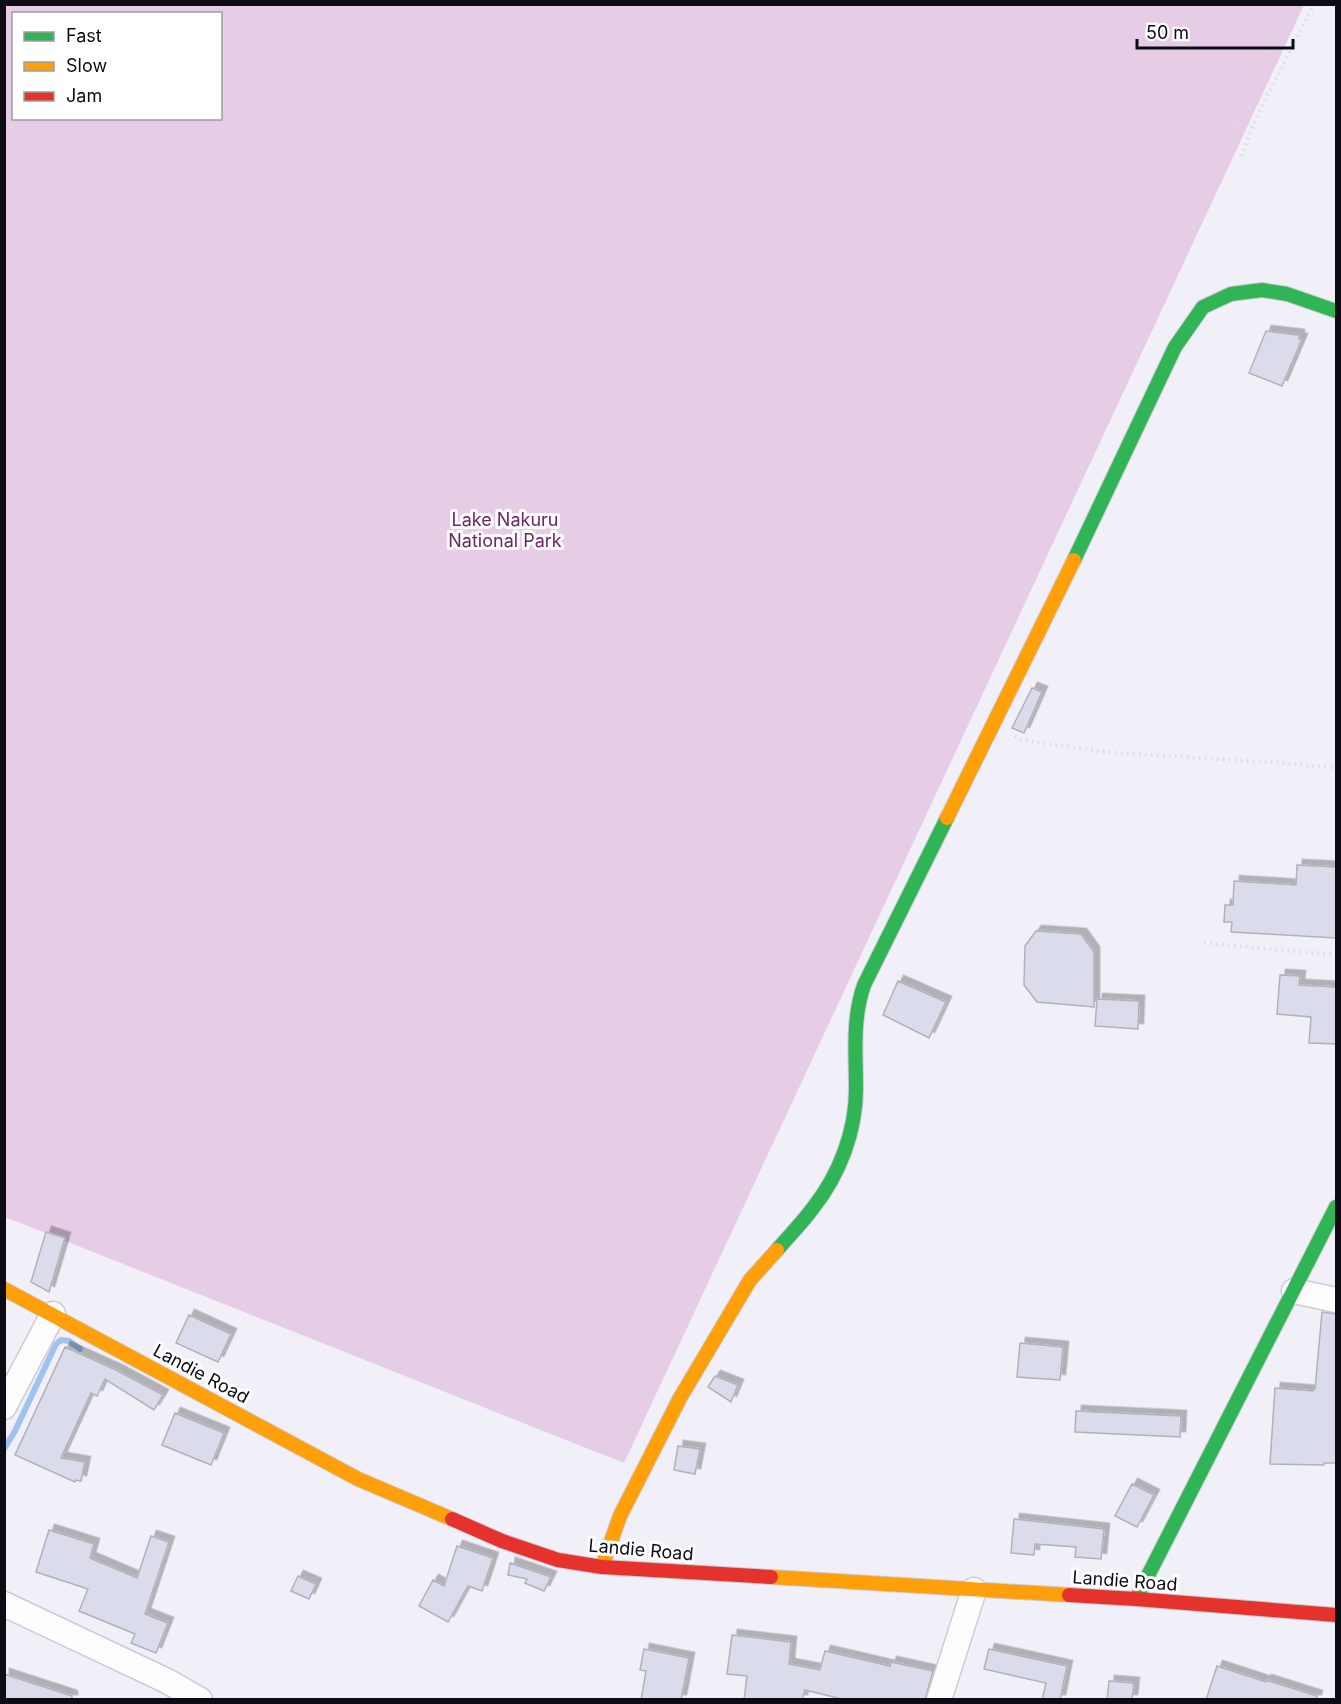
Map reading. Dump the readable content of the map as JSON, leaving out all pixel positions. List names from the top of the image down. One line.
{"streets":{"street":["Landie Road"]},"parks":["Lake Nakuru National Park"],"legend":["Fast","Slow","Jam"],"scale_bar":"50 m"}
